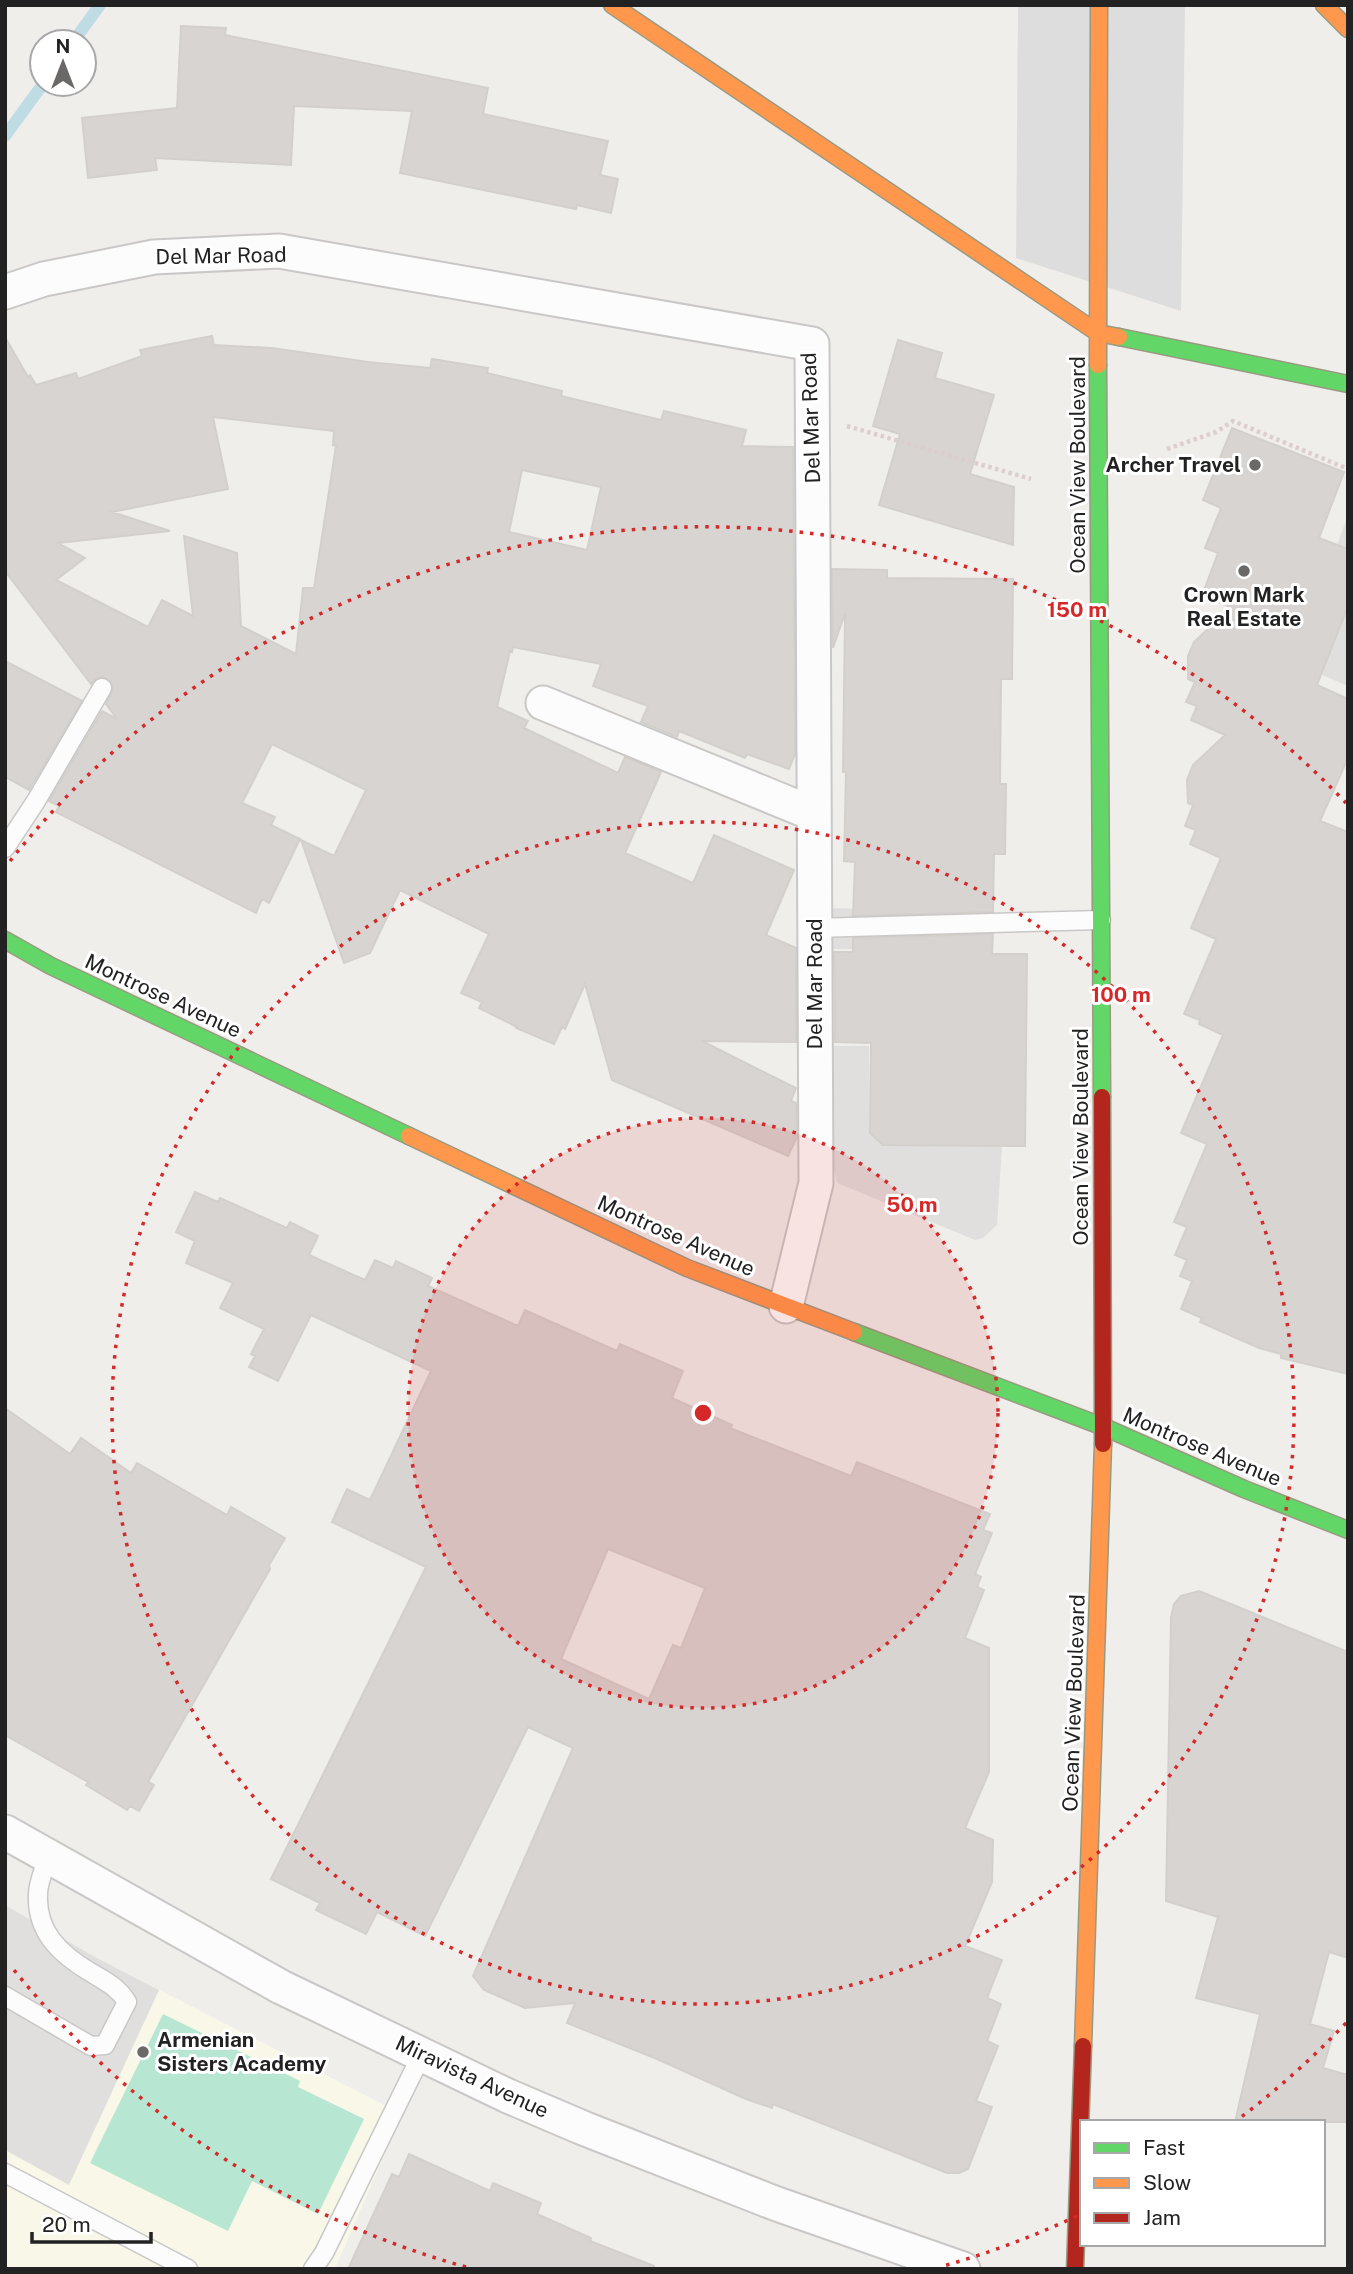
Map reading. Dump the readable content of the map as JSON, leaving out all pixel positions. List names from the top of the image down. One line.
{"streets":{"main road":["Ocean View Boulevard","Montrose Avenue"],"street":["Del Mar Road","Miravista Avenue"]},"crossings":[["Del Mar Road","Montrose Avenue"],["Ocean View Boulevard","Montrose Avenue"]],"places":["Archer Travel","Crown Mark Real Estate","Armenian Sisters Academy"],"legend":["Fast","Slow","Jam"],"scale_bar":"20 m","north":"top","rings":["150 m","100 m","50 m"]}
